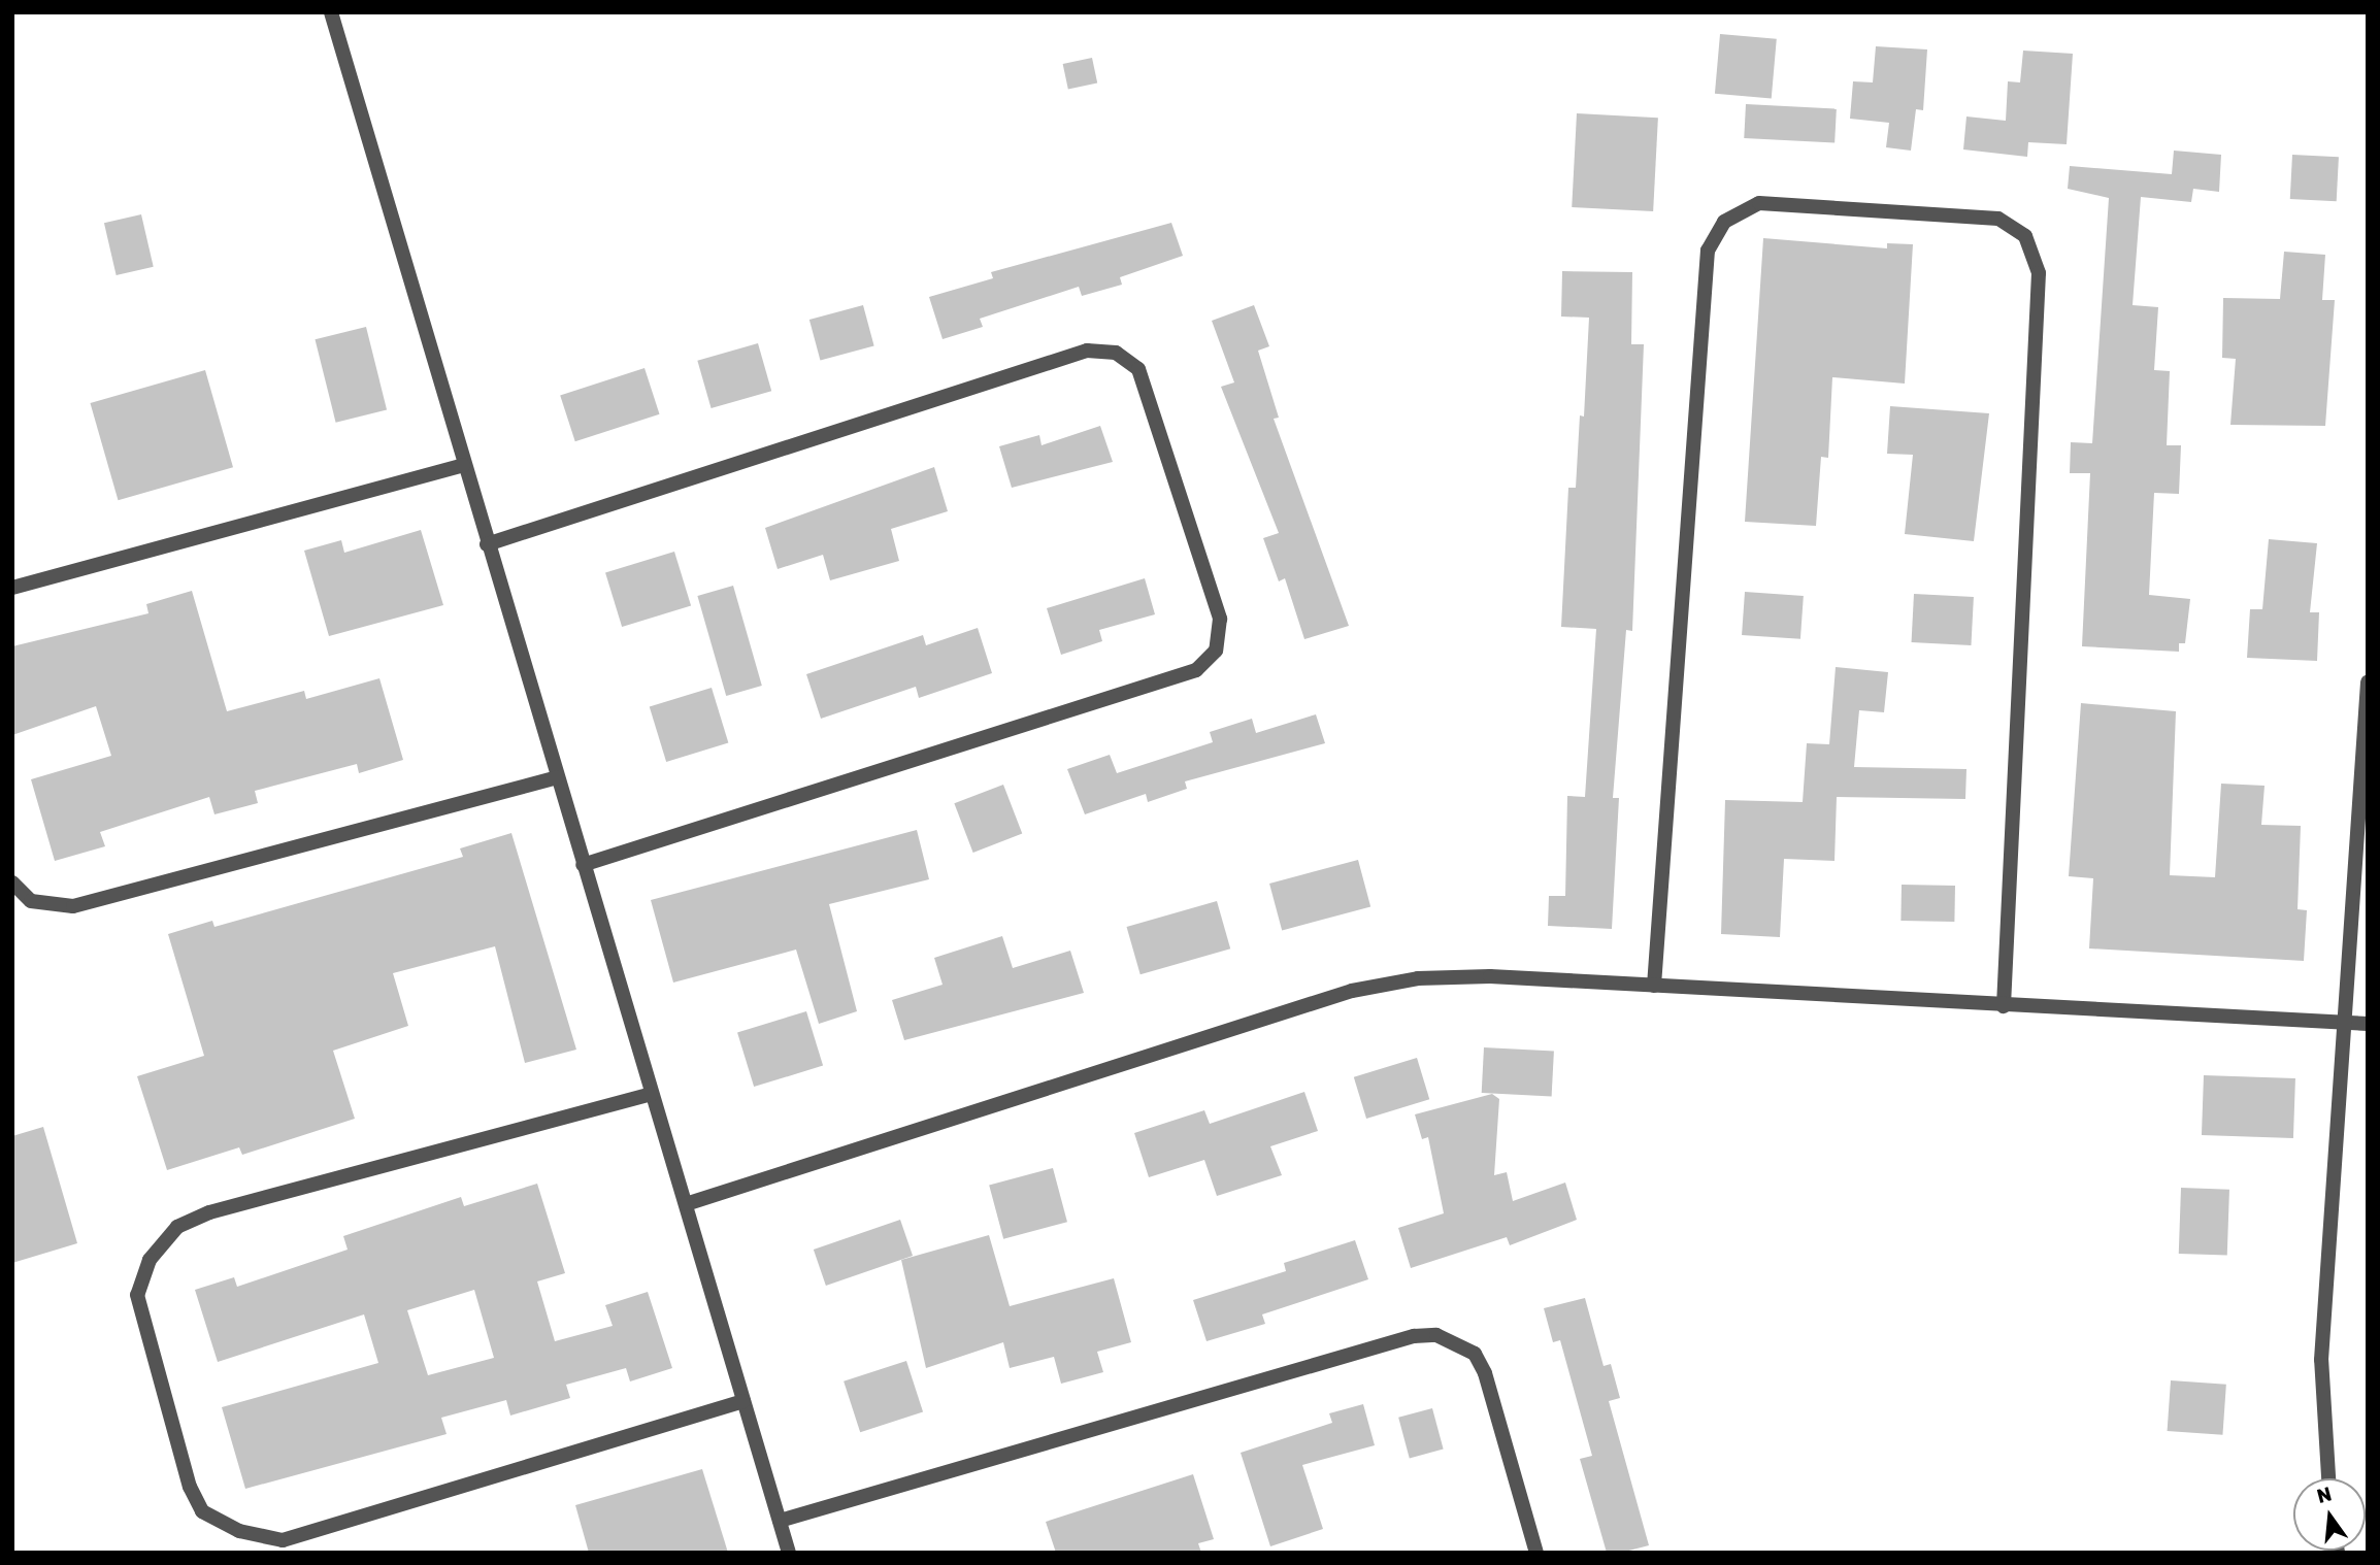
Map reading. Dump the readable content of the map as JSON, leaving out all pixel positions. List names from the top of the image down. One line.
{"north":"top"}
